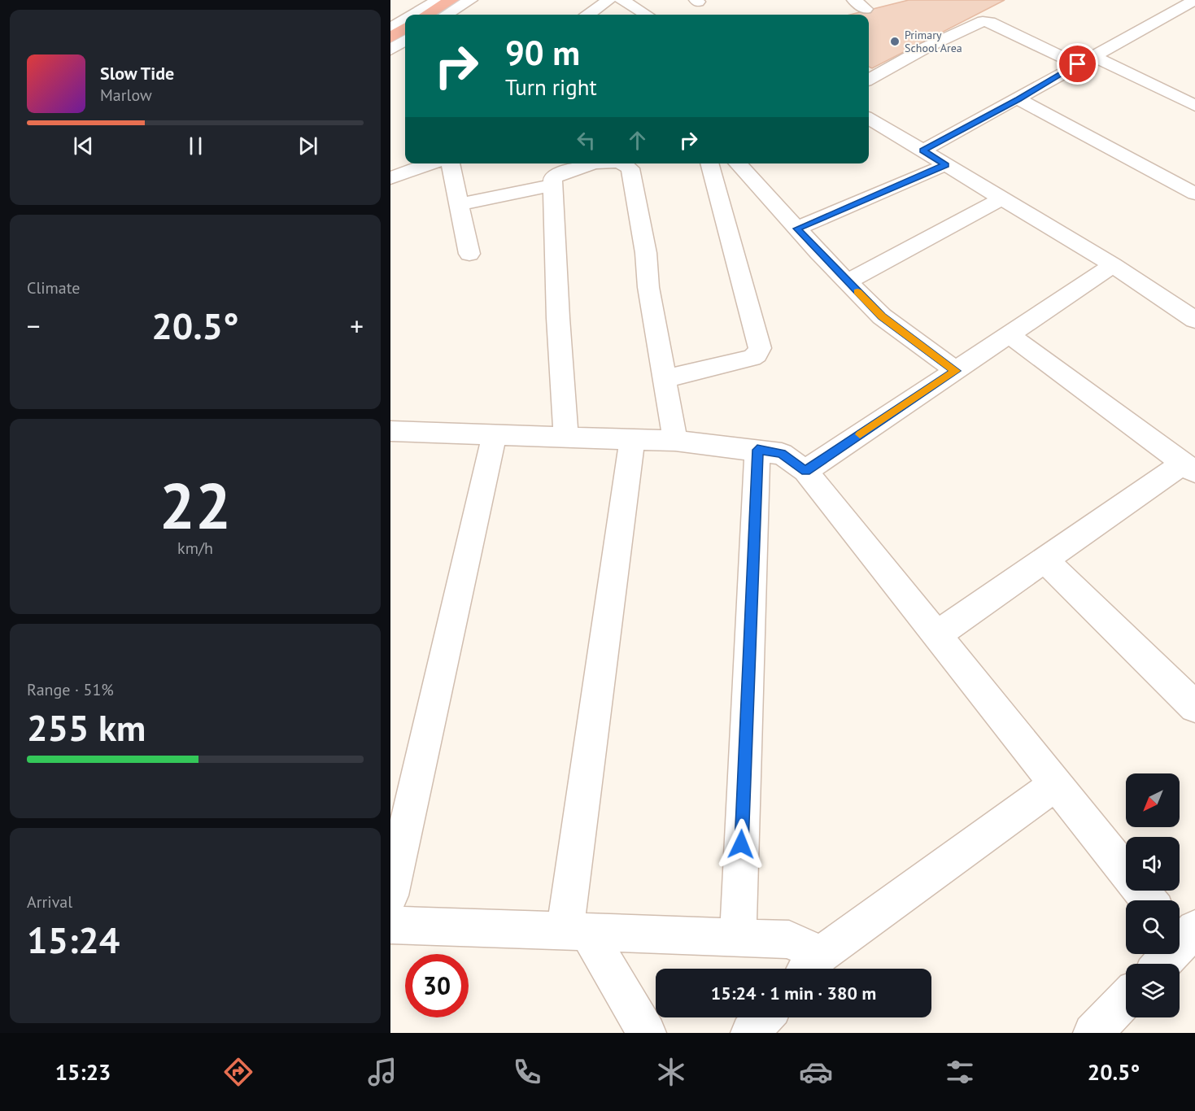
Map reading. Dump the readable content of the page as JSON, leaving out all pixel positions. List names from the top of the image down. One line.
{"places":["Primary School Area"],"north":"bottom left","page":{"turn":["90 m","Turn right"],"song":["Slow Tide","Marlow"],"tile":["Climate",["22","km/h"],["Range · 51%","255 km"],["Arrival","15:24"]],"heat":["−","20.5°","+"],"limit":"30","trip":"15:24 · 1 min · 380 m","tabs":["15:23","20.5°"]}}
